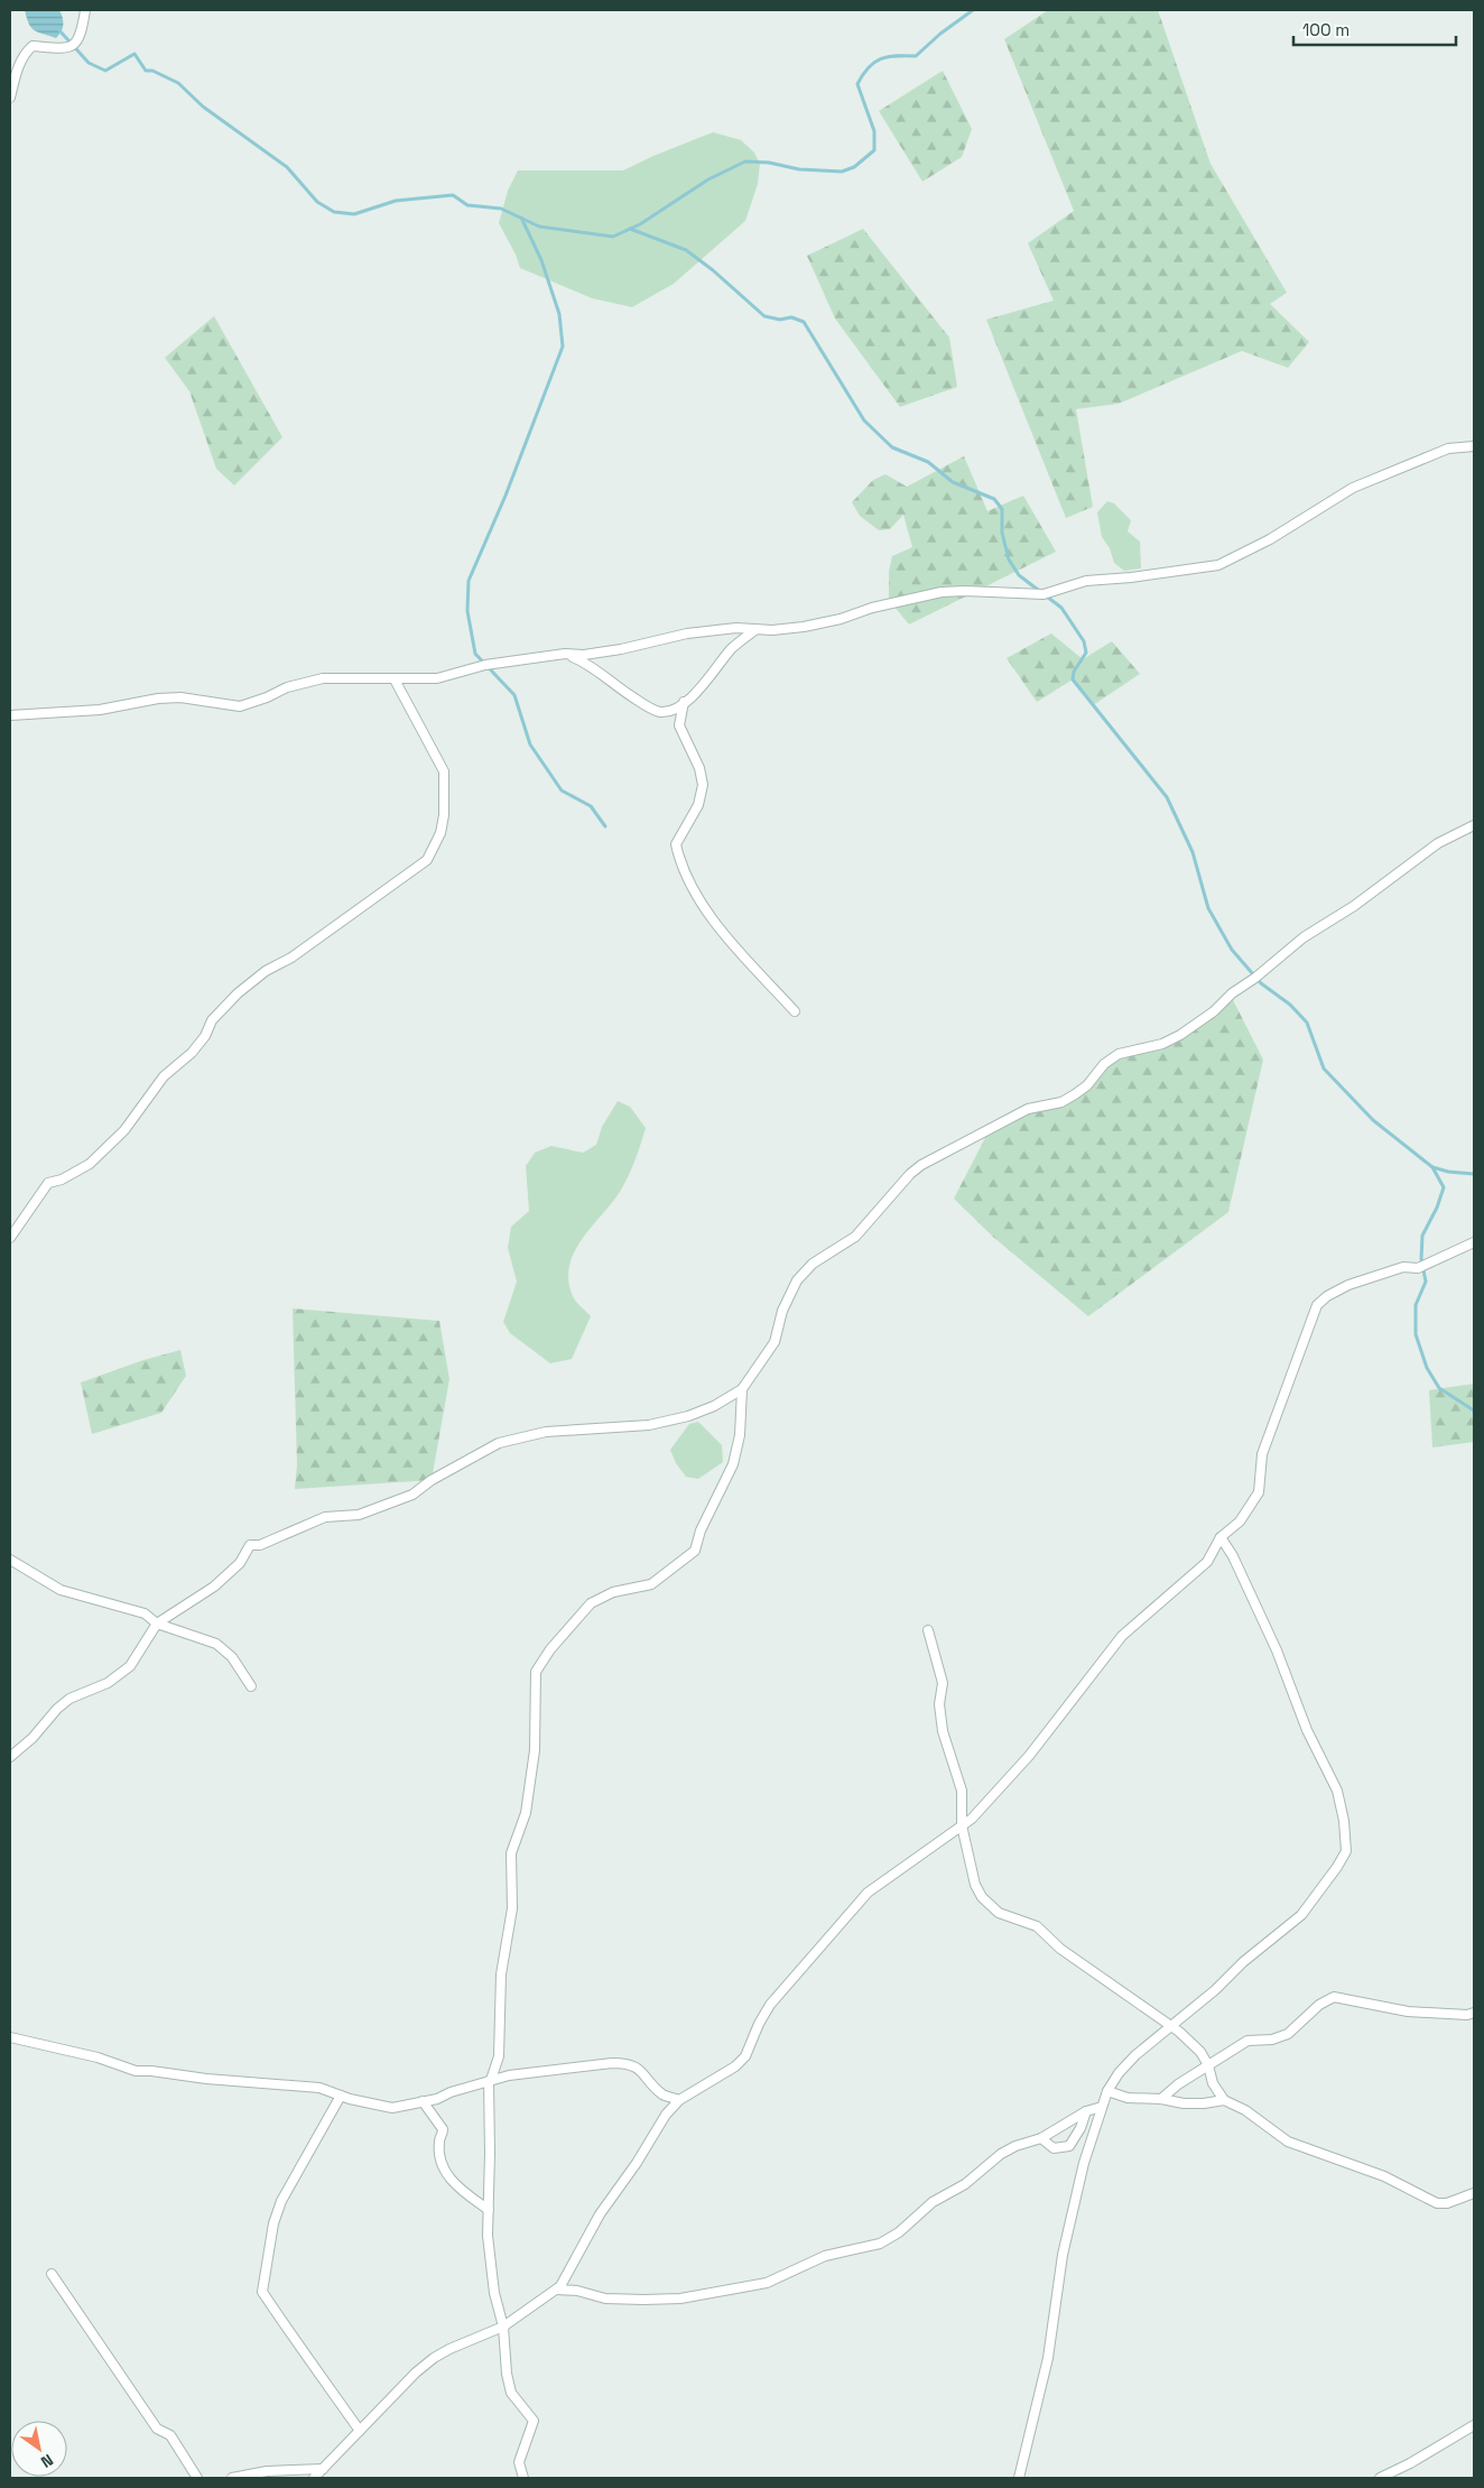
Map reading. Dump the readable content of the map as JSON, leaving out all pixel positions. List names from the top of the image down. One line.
{"scale_bar":"100 m","north":"bottom right"}
